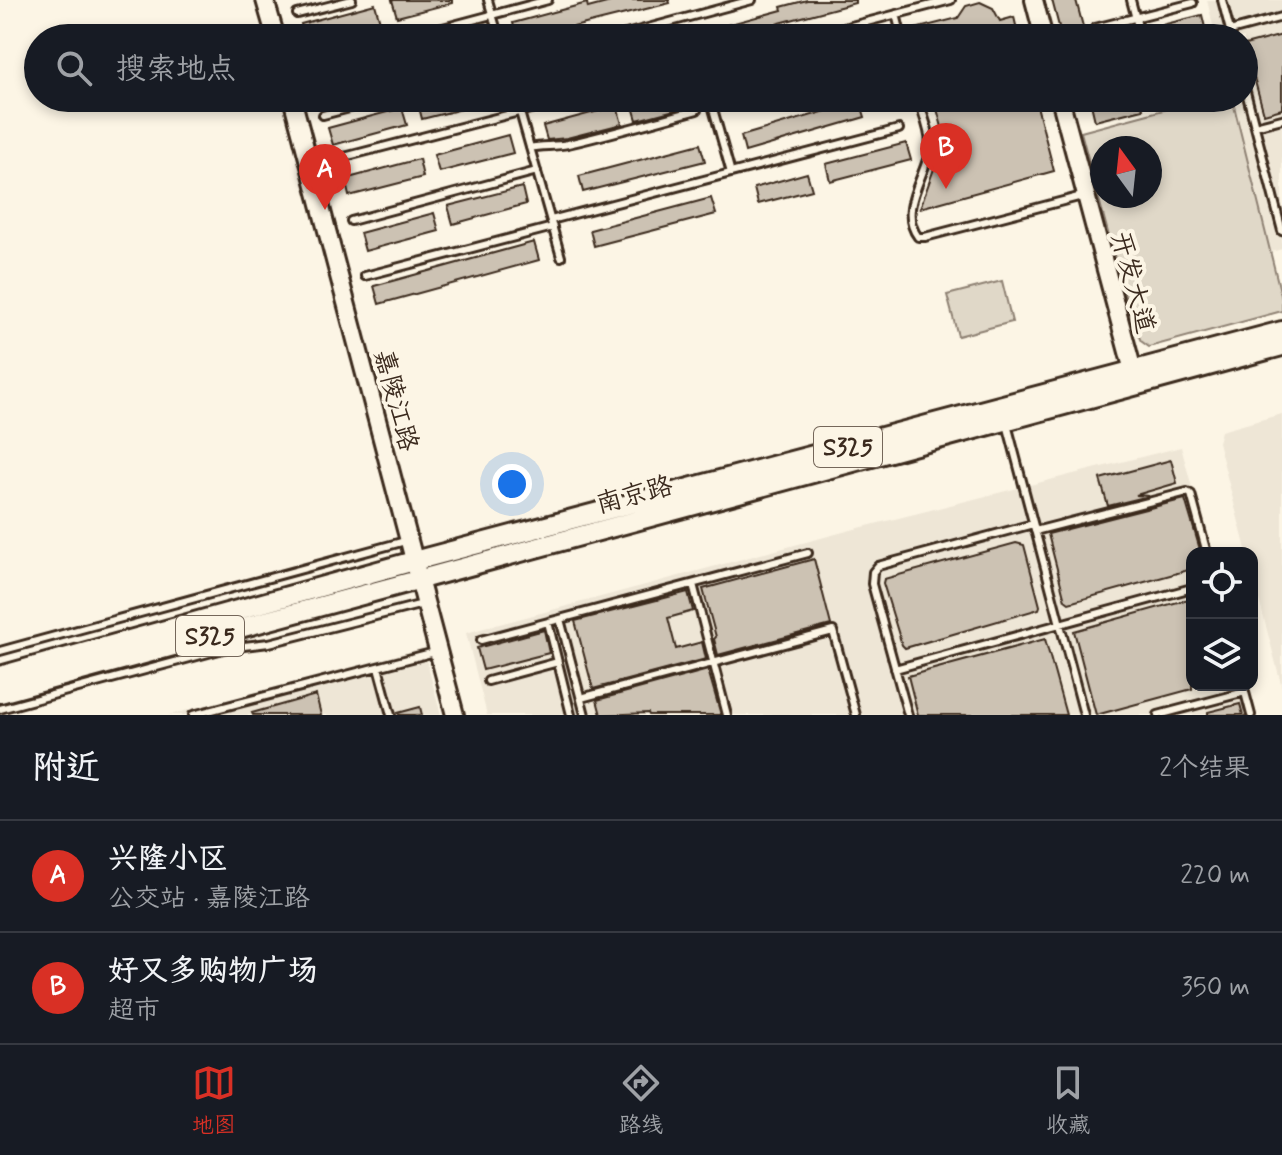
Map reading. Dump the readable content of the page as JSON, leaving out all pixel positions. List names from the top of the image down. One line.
{"streets":{"main road":["S325","南京路"],"street":["开发大道","嘉陵江路"]},"crossings":[["开发大道","南京路"],["嘉陵江路","南京路"]],"north":"top","page":{"search":"搜索地点","pins":["B","A"],"heading":["附近","2个结果"],"list":[{"mark":"A","name":"兴隆小区","note":"公交站 · 嘉陵江路","value":"220 m"},{"mark":"B","name":"好又多购物广场","note":"超市","value":"350 m"}],"nav":["地图","路线","收藏"]}}
